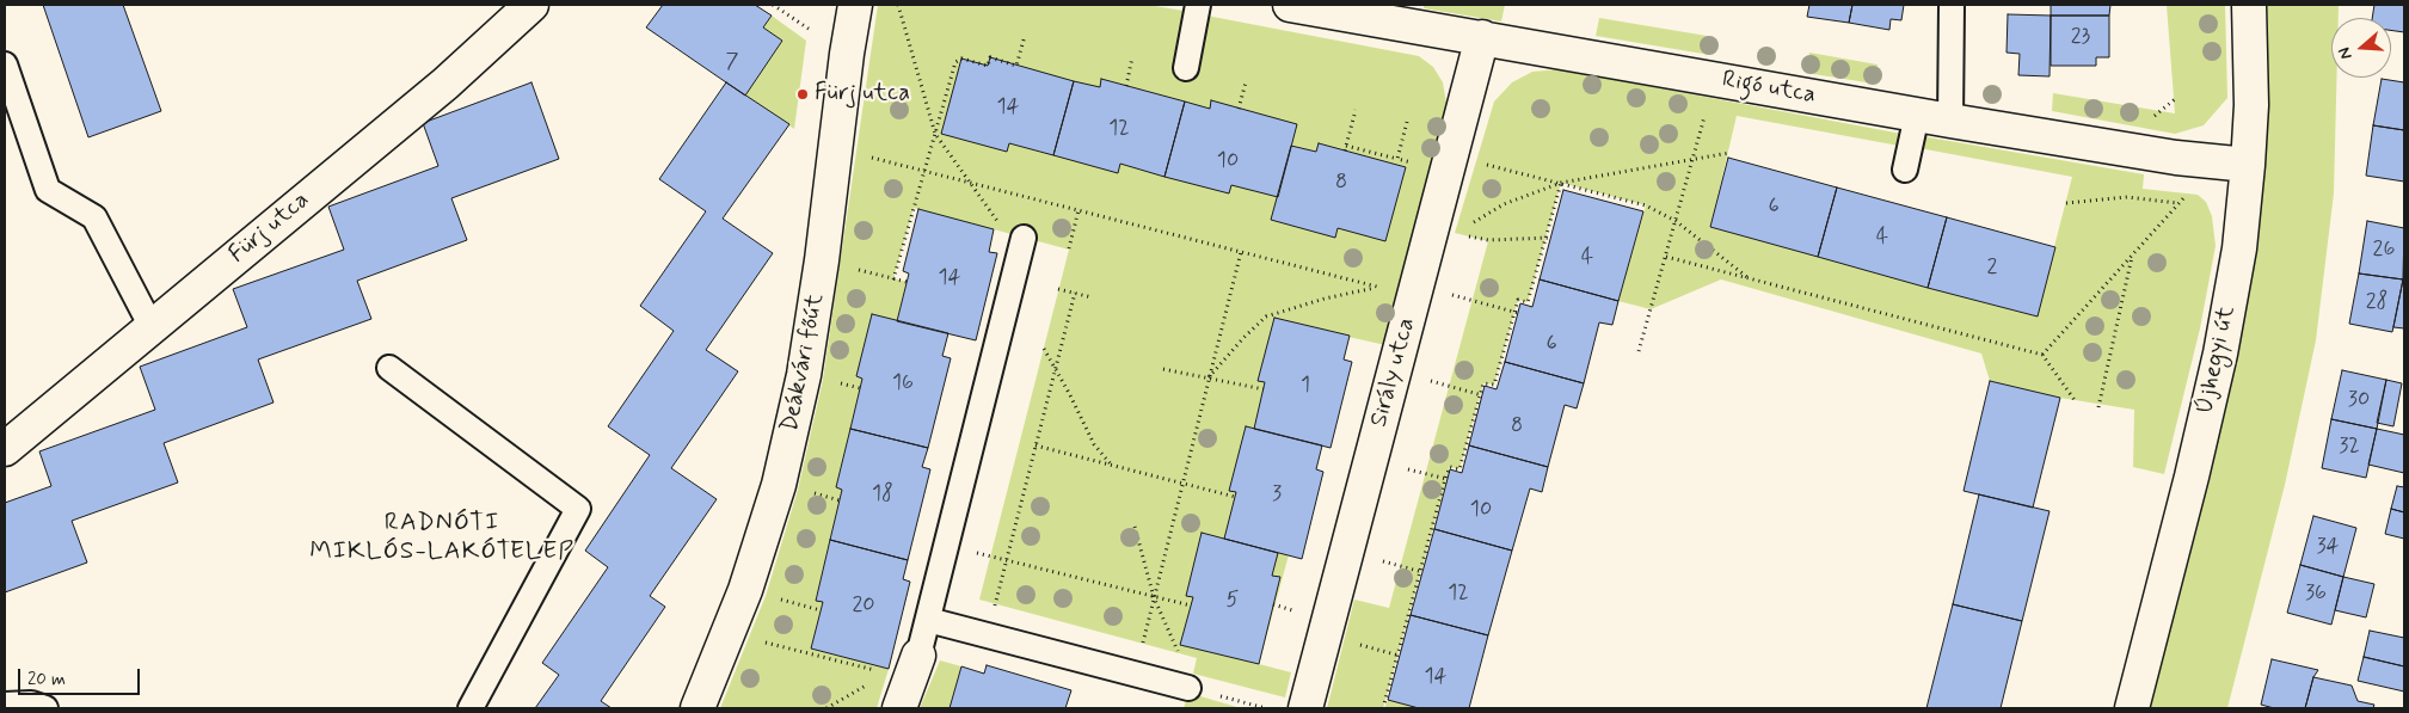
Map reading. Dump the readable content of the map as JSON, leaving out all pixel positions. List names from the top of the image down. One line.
{"streets":{"street":["Rigó utca","Fürj utca","Újhegyi út","Deákvári főút","Sirály utca"]},"crossings":[["Rigó utca","Újhegyi út"],["Rigó utca","Sirály utca"]],"districts":["RADNÓTI MIKLÓS-LAKÓTELEP"],"places":["Fürj utca"],"house_numbers":["23","7","14","12","10","8","6","4","26","4","2","14","28","6","16","1","30","8","32","18","3","10","34","12","36","5","20","14"],"scale_bar":"20 m","north":"left"}
